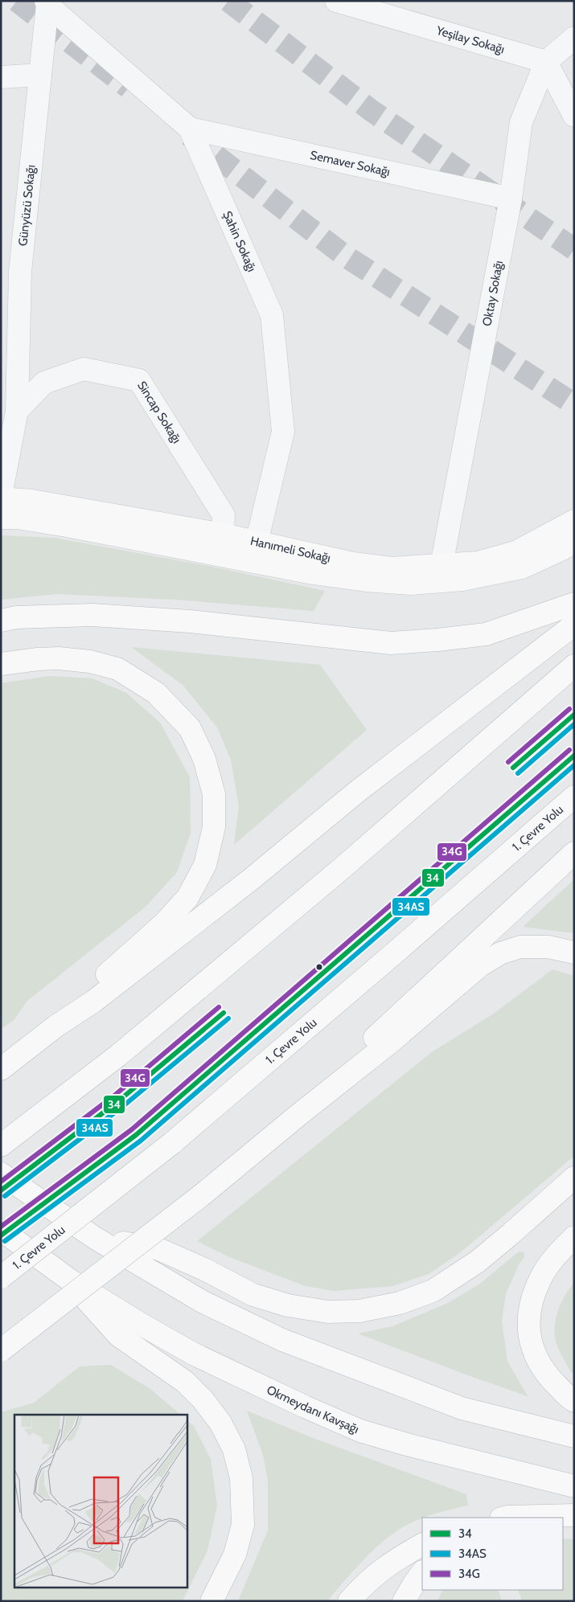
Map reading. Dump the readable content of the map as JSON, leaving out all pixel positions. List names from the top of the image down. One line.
{"streets":{"main road":["Hanımeli Sokağı","1. Çevre Yolu","Okmeydanı Kavşağı"],"street":["Yeşilay Sokağı","Semaver Sokağı","Günyüzü Sokağı","Şahin Sokağı","Oktay Sokağı","Sincap Sokağı"]},"crossings":[["Yeşilay Sokağı","Oktay Sokağı"],["Semaver Sokağı","Şahin Sokağı"],["Semaver Sokağı","Oktay Sokağı"],["Günyüzü Sokağı","Şahin Sokağı"],["Günyüzü Sokağı","Sincap Sokağı"],["Şahin Sokağı","Hanımeli Sokağı"],["Oktay Sokağı","Hanımeli Sokağı"],["Sincap Sokağı","Hanımeli Sokağı"]],"lines":["transit line 34G","transit line 34","transit line 34AS"],"legend":["34","34AS","34G"]}
